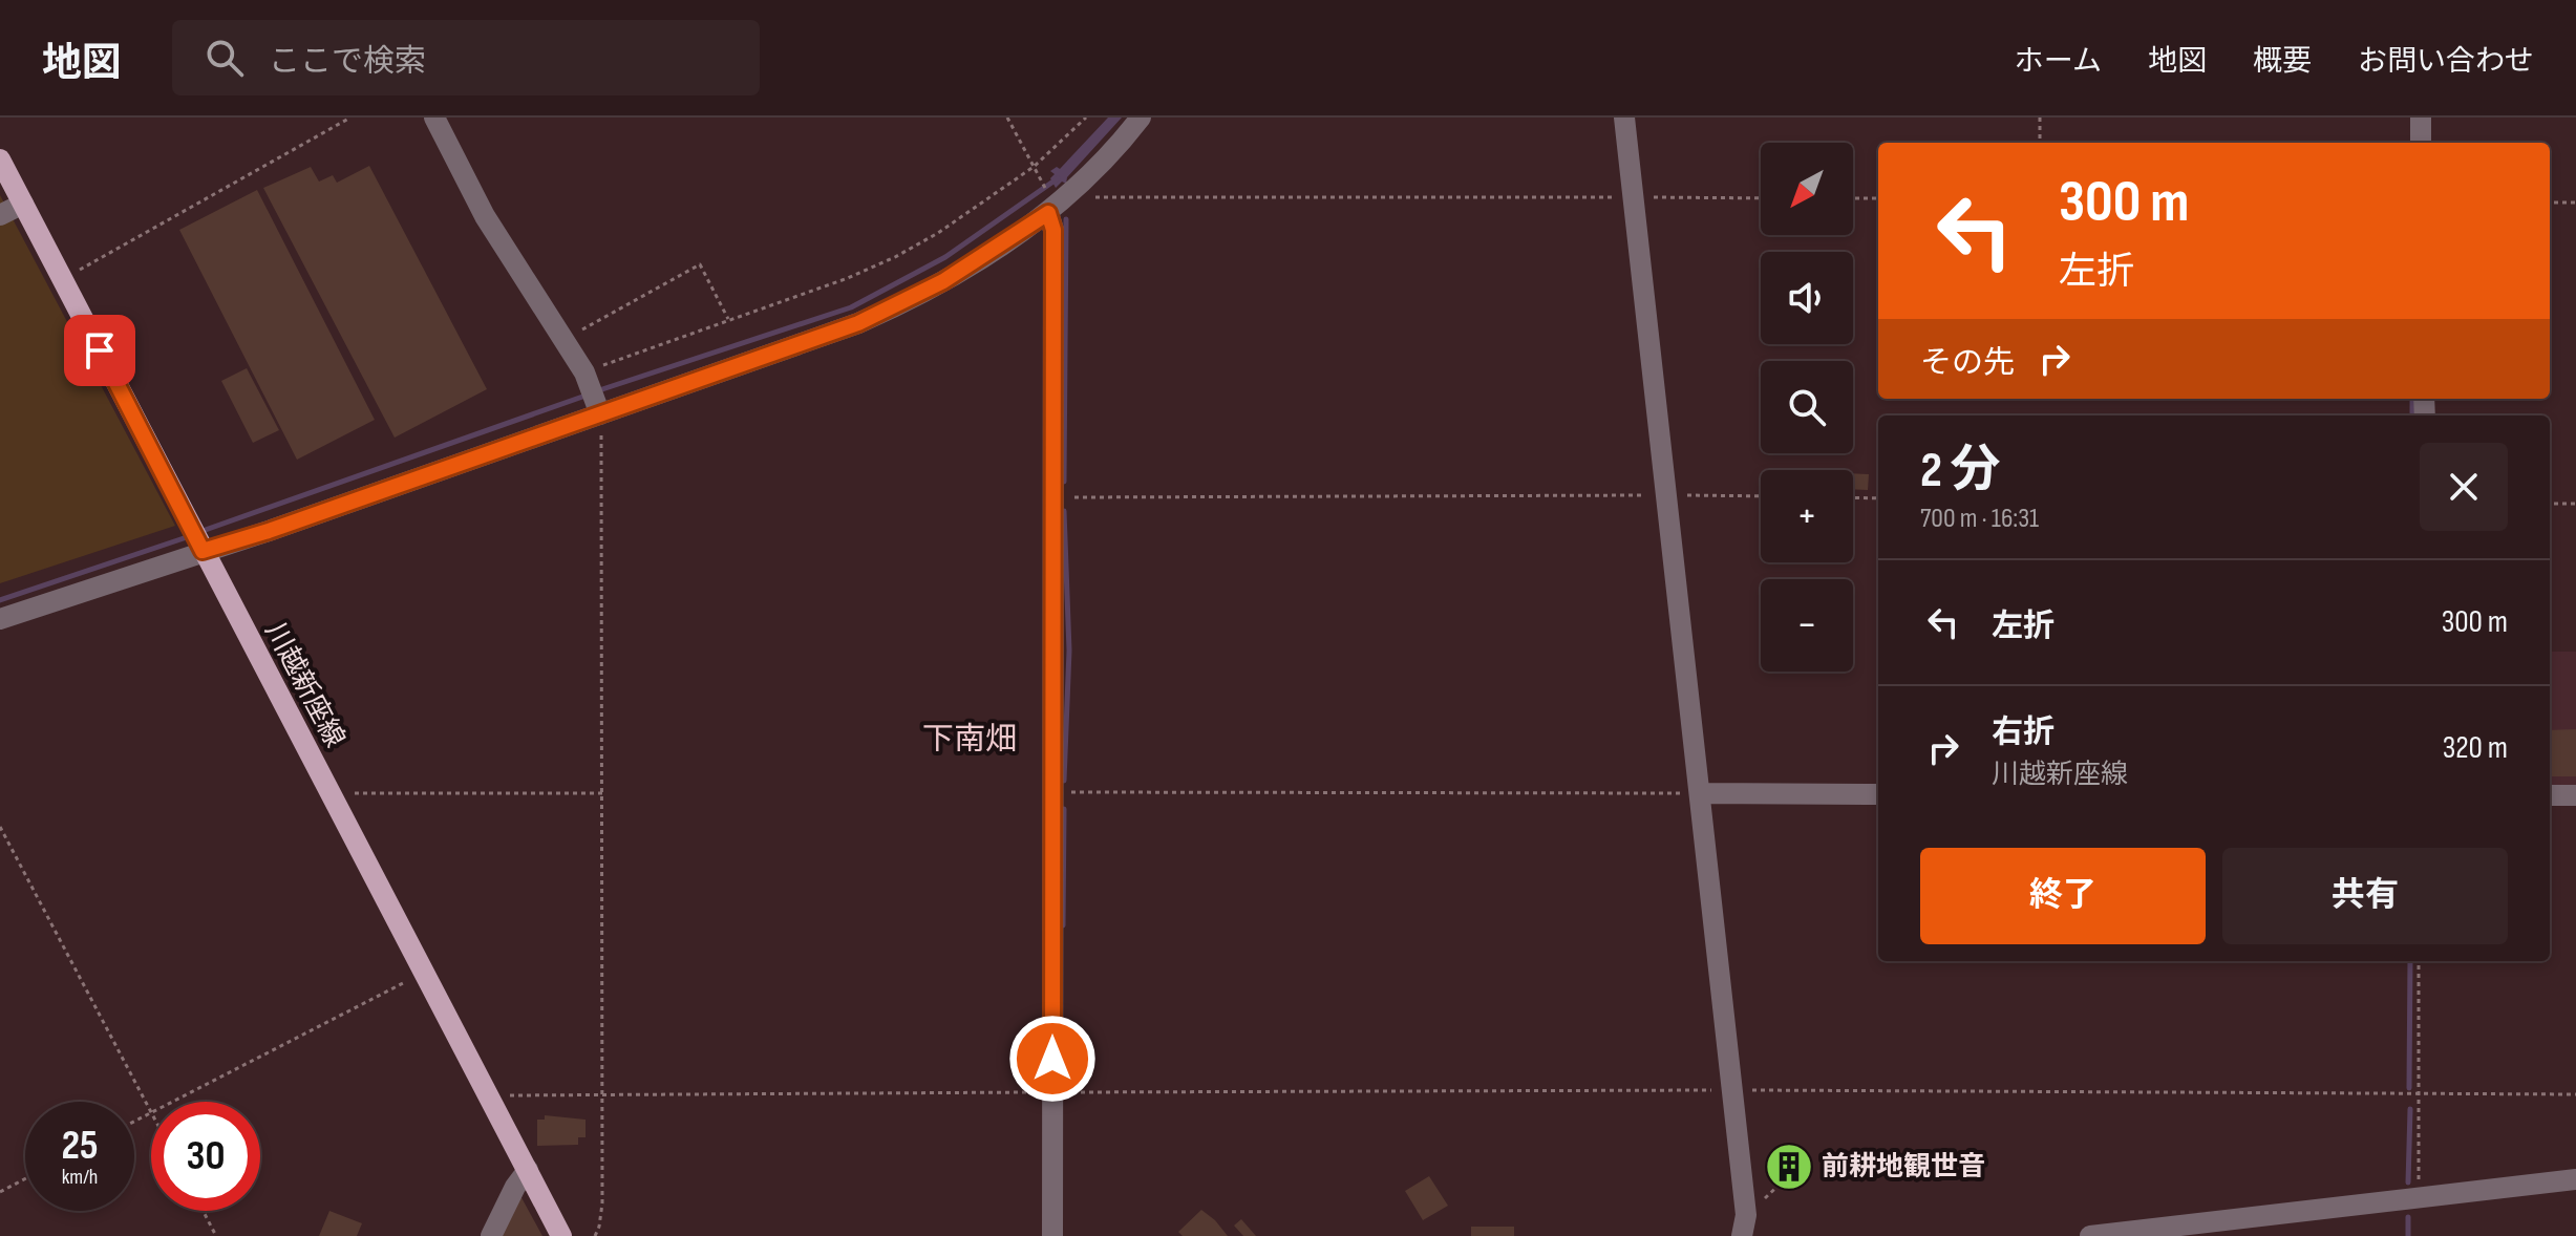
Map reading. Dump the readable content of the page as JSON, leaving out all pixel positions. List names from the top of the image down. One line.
{"streets":{"main road":["川越新座線"]},"districts":["下南畑"],"places":{"building":["前耕地観世音"]},"north":"bottom left","page":{"header":"地図","search":"ここで検索","nav":["ホーム","地図","概要","お問い合わせ"],"map_buttons":["+","−"],"turn":["300 m","左折"],"then":"その先","heading":["2 分","700 m · 16:31"],"list":[{"name":"左折","value":"300 m"},{"name":"右折","note":"川越新座線","value":"320 m"}],"buttons":["終了","共有"],"speed":"25 km/h","limit":"30"}}
